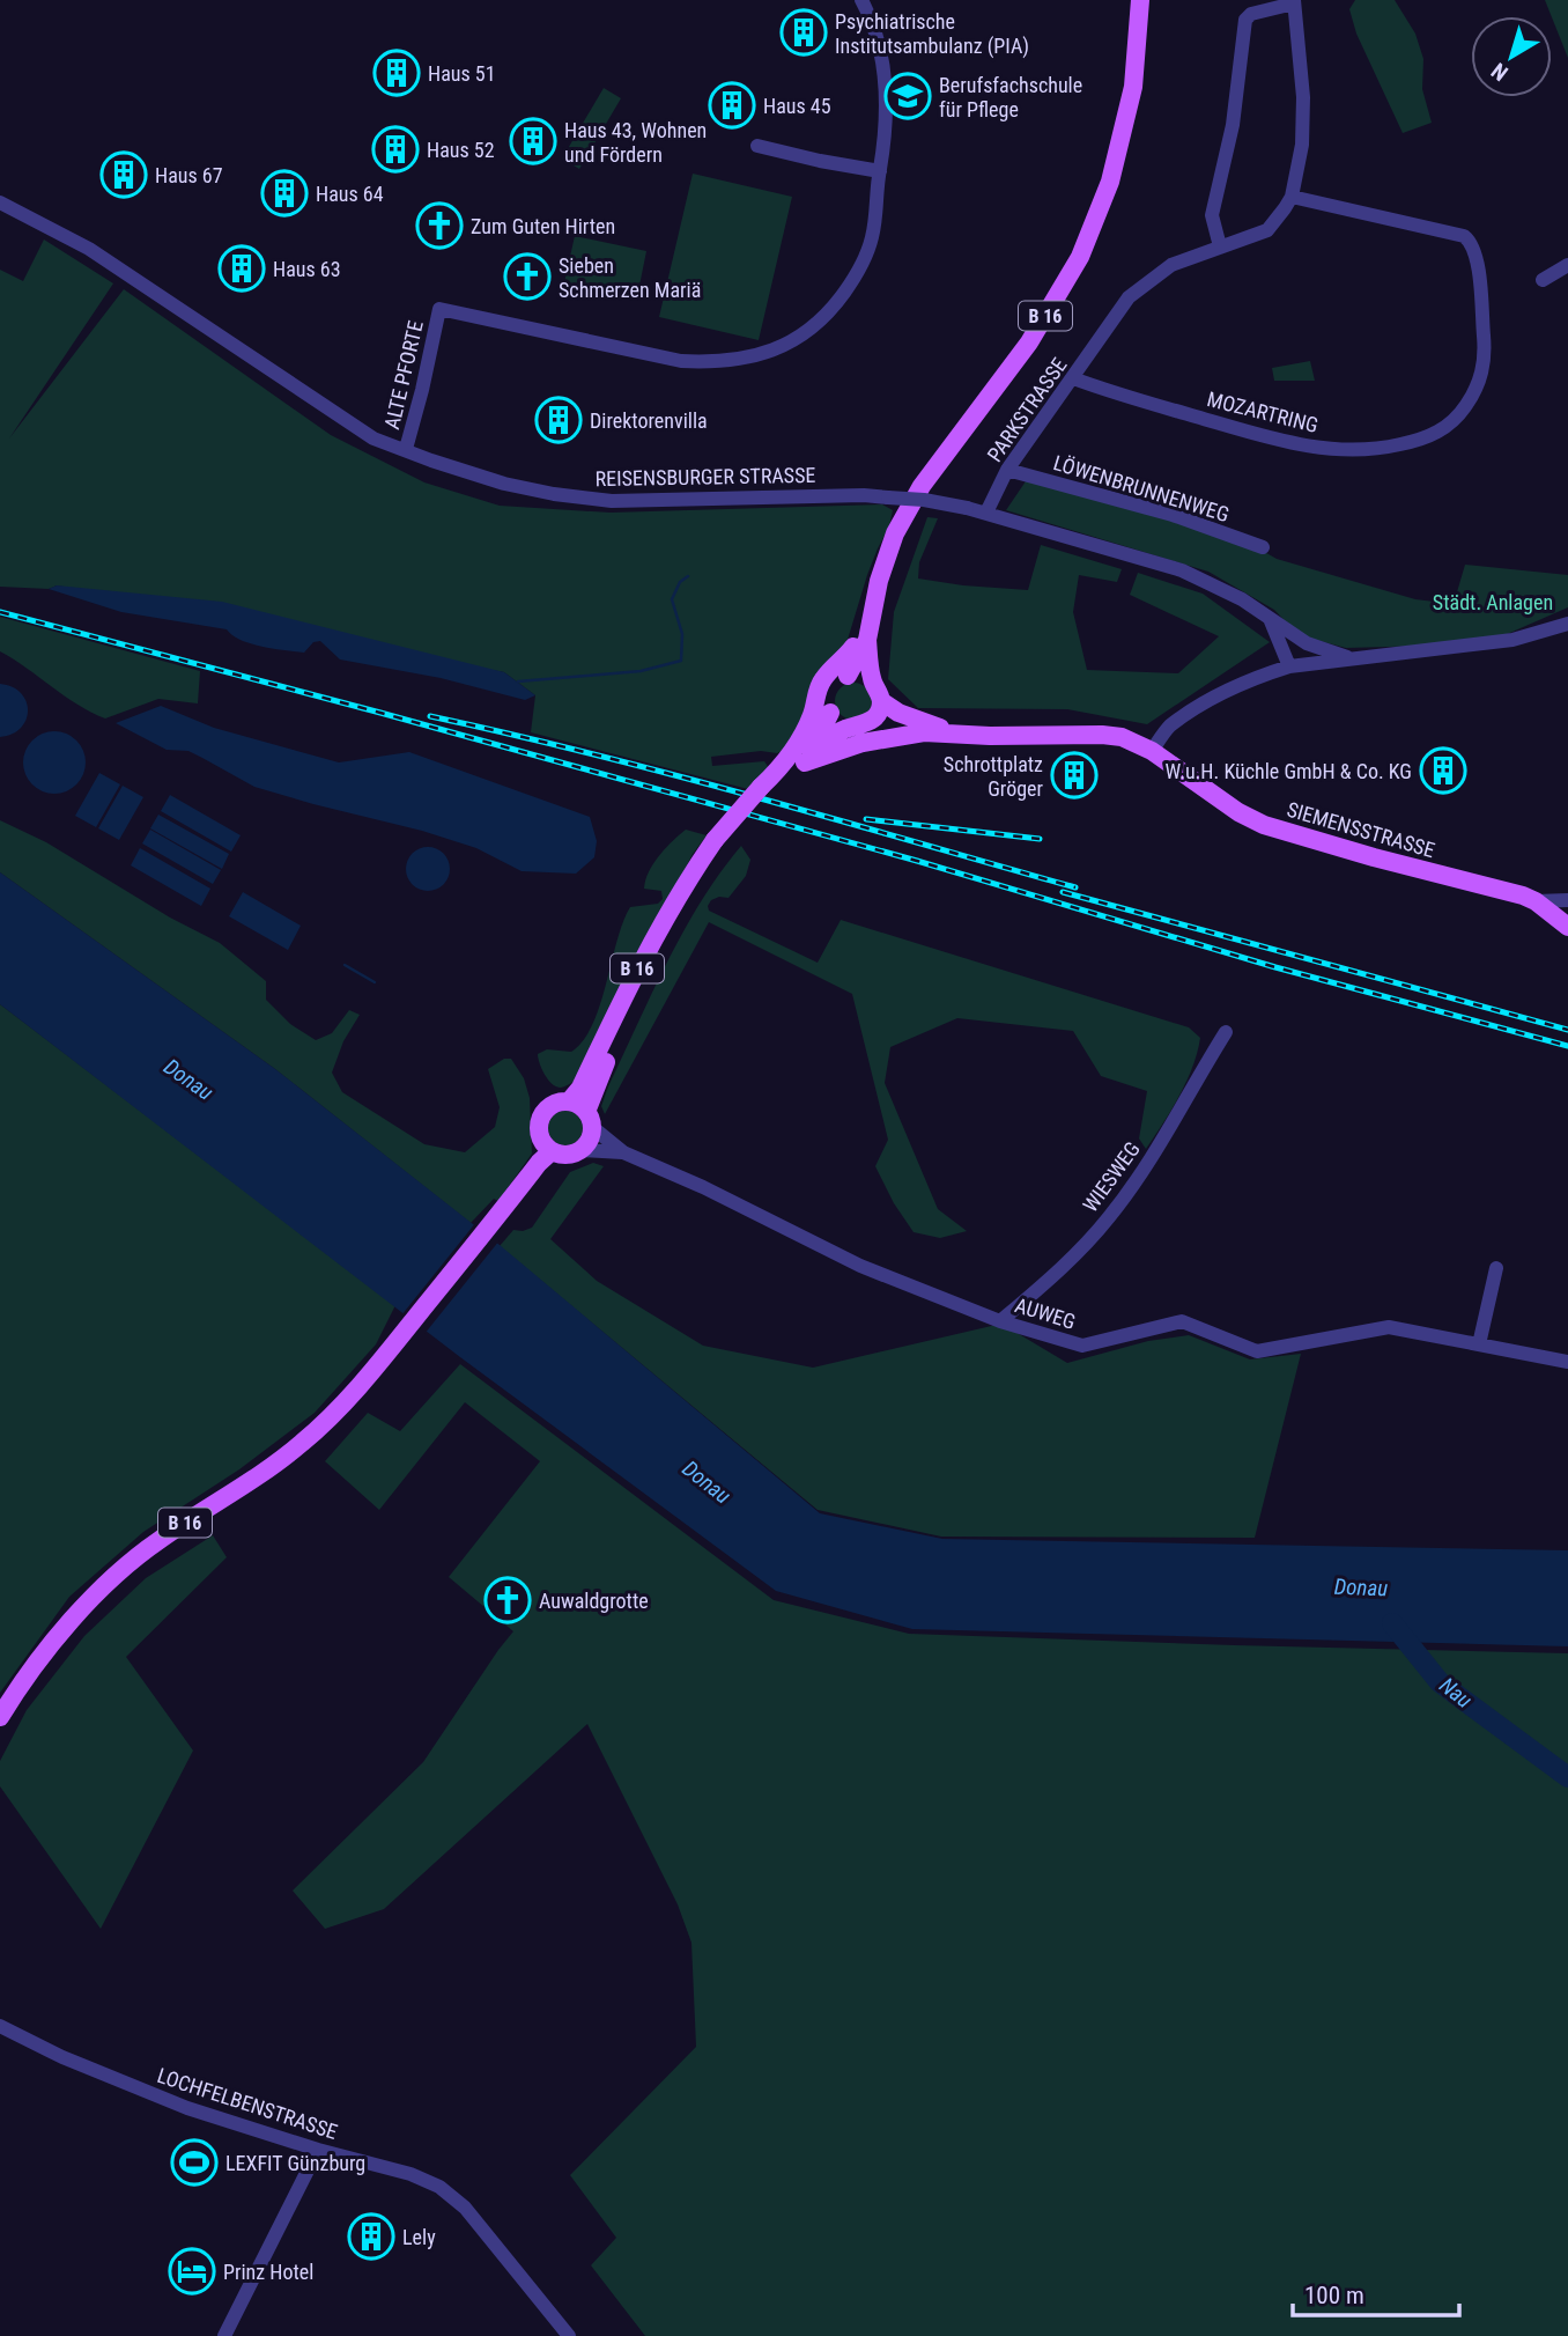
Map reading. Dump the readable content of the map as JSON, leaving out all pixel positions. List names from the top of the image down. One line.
{"streets":{"main road":["B 16","SIEMENSSTRASSE"],"street":["ALTE PFORTE","PARKSTRASSE","MOZARTRING","REISENSBURGER STRASSE","LÖWENBRUNNENWEG","WIESWEG","AUWEG","LOCHFELBENSTRASSE"]},"crossings":[["B 16","AUWEG"],["ALTE PFORTE","REISENSBURGER STRASSE"],["PARKSTRASSE","MOZARTRING"],["PARKSTRASSE","REISENSBURGER STRASSE"],["PARKSTRASSE","LÖWENBRUNNENWEG"],["WIESWEG","AUWEG"]],"water":["Donau","Nau"],"parks":["Städt. Anlagen"],"places":{"building":["Psychiatrische Institutsambulanz (PIA)","Haus 51","Haus 45","Haus 43, Wohnen und Fördern","Haus 52","Haus 67","Haus 64","Haus 63","Direktorenvilla","W.u.H. Küchle GmbH & Co. KG","Schrottplatz Gröger","Lely"],"school or university":["Berufsfachschule für Pflege"],"church":["Zum Guten Hirten","Sieben Schmerzen Mariä","Auwaldgrotte"],"sports":["LEXFIT Günzburg"],"hotel":["Prinz Hotel"]},"scale_bar":"100 m","north":"bottom left"}
